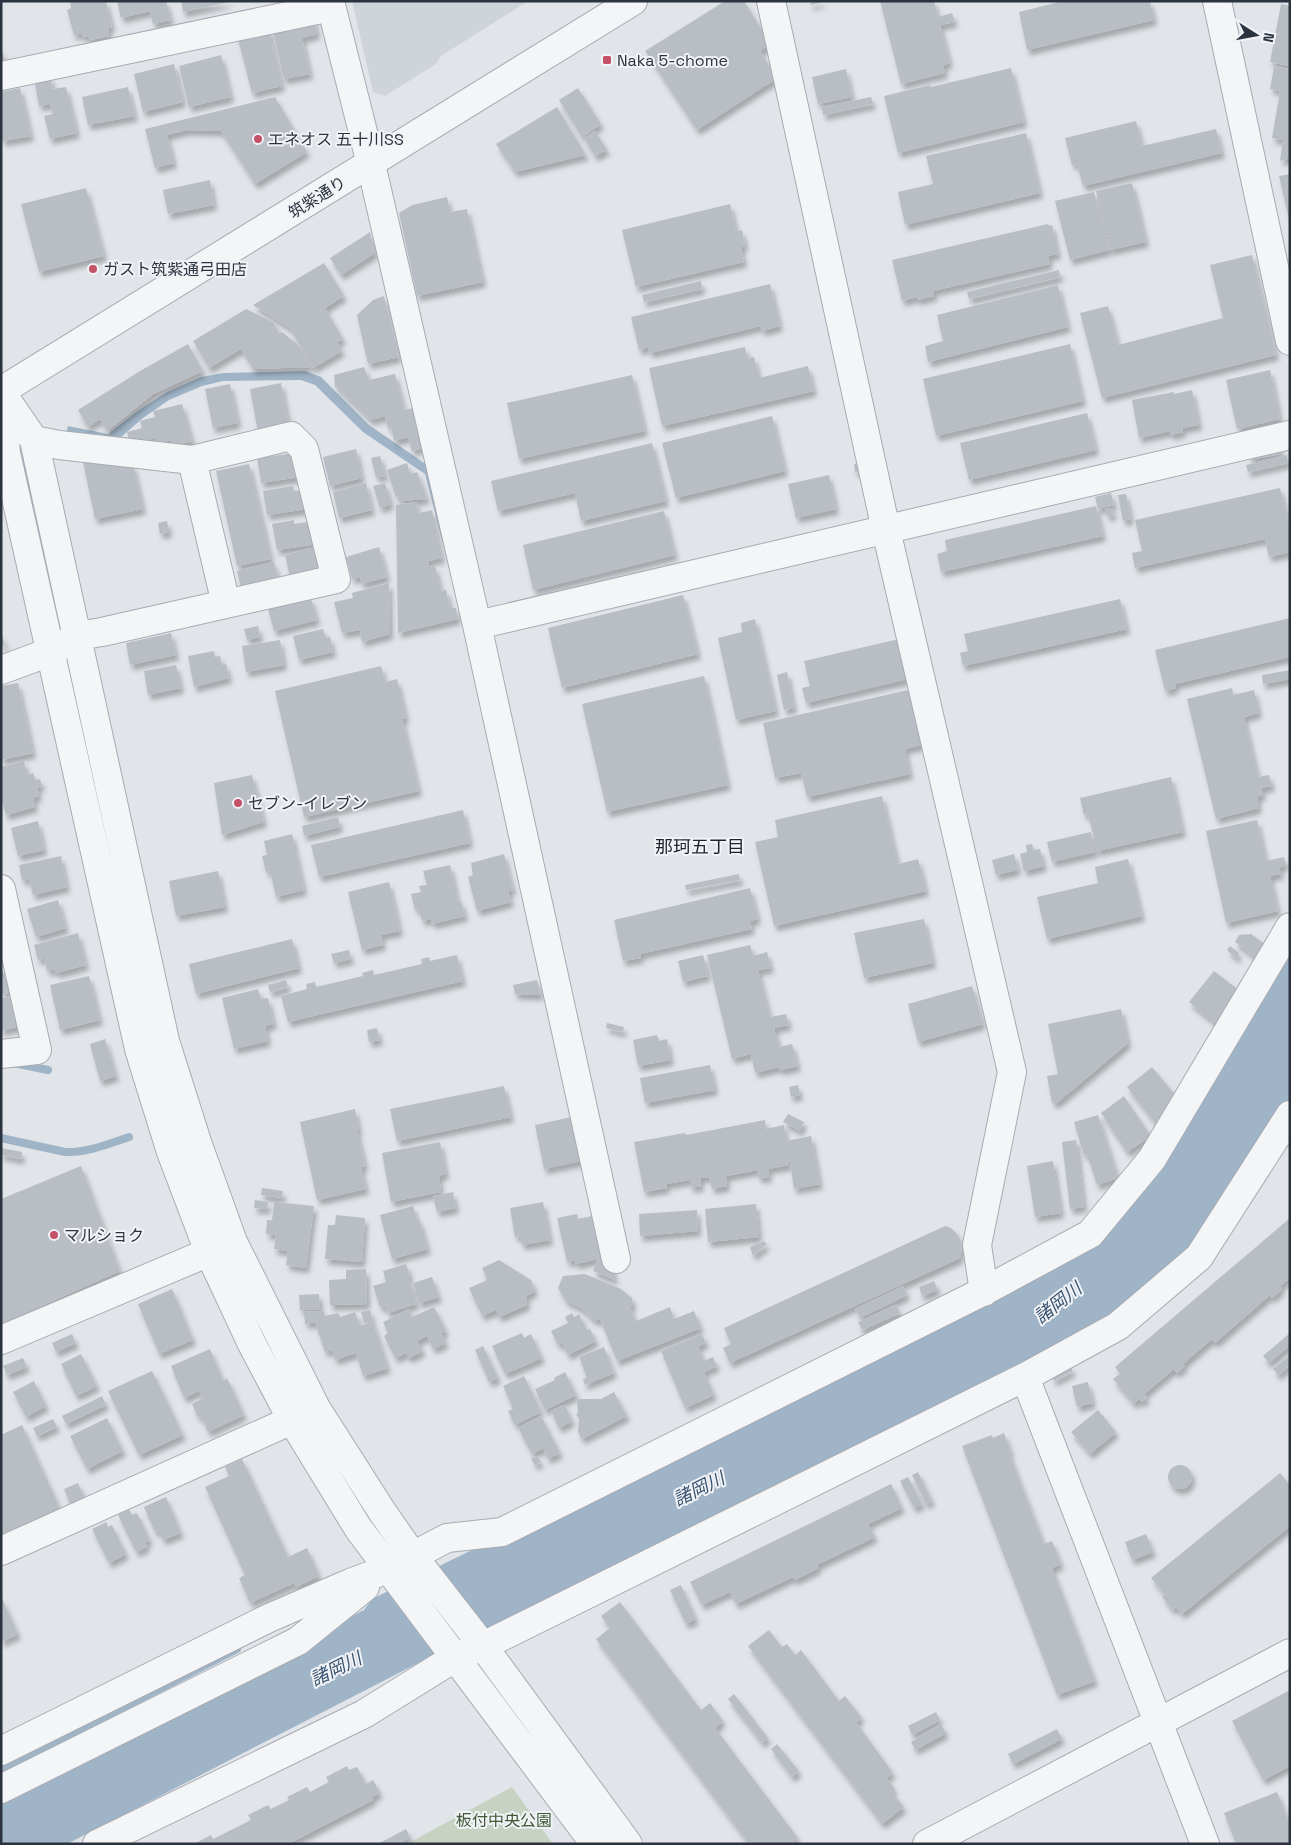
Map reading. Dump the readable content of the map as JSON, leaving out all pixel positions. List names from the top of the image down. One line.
{"streets":{"street":["筑紫通り"]},"districts":["那珂五丁目"],"water":["諸岡川"],"parks":["板付中央公園"],"places":{"transit":["Naka 5-chome"],"other":["エネオス 五十川SS","ガスト筑紫通弓田店","セブン-イレブン","マルショク"]},"north":"right"}
